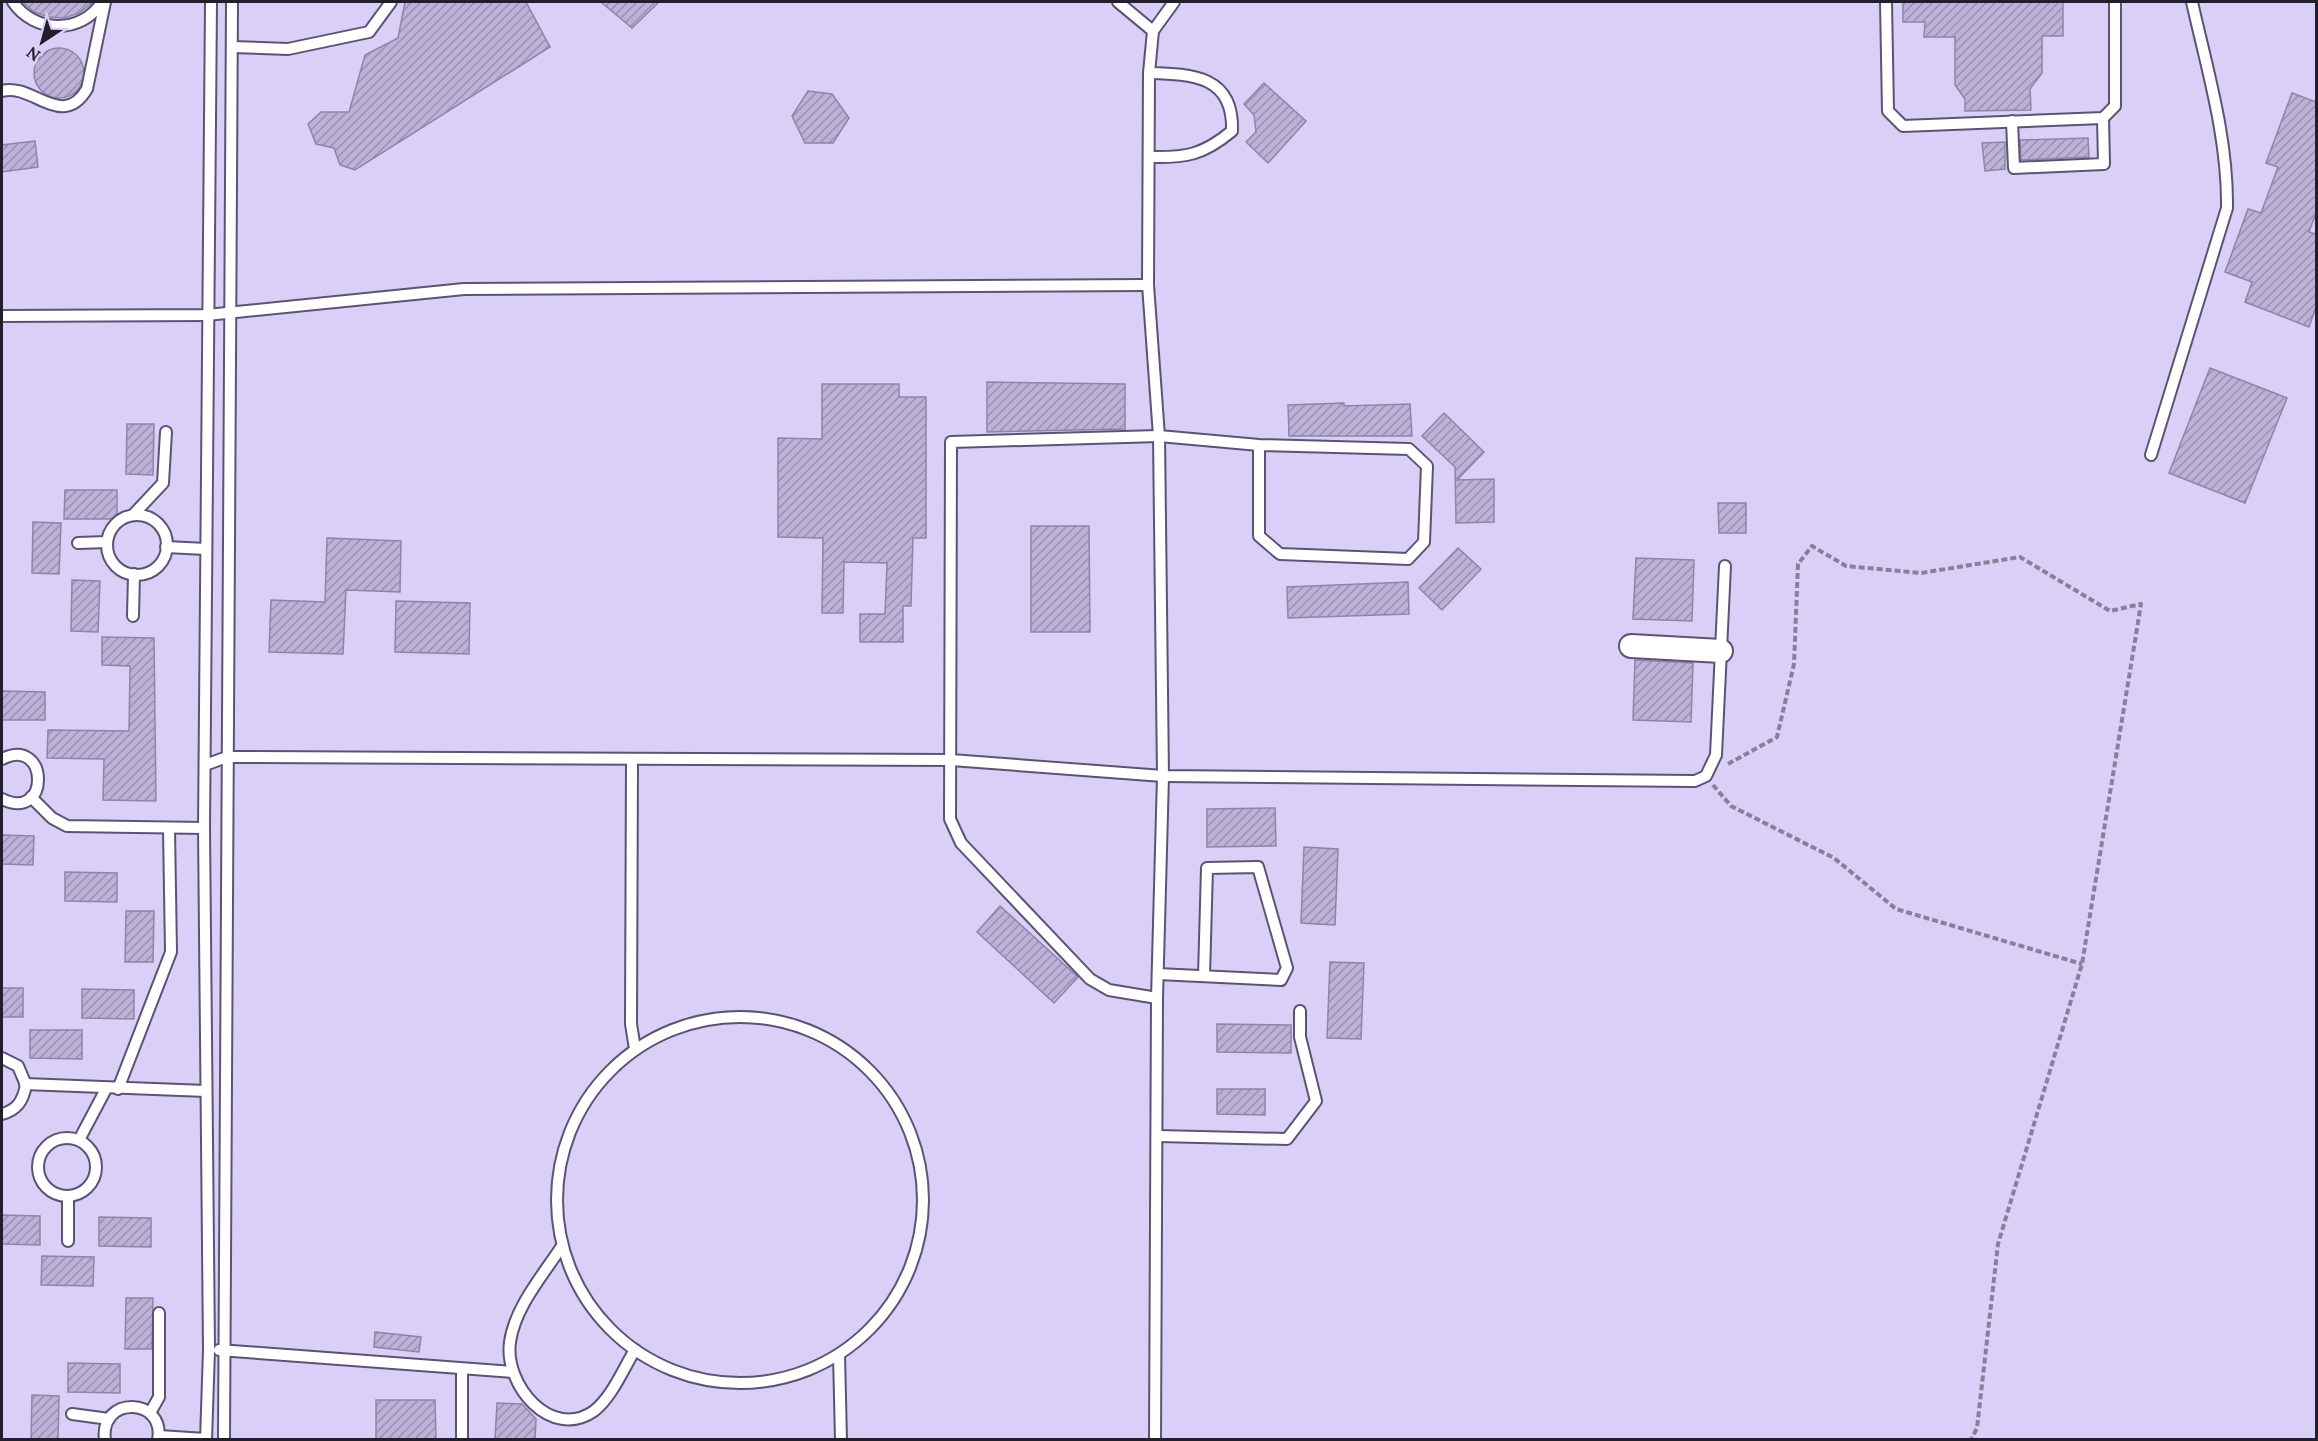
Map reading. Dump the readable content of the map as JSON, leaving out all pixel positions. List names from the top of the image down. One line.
{"north":"bottom left"}
